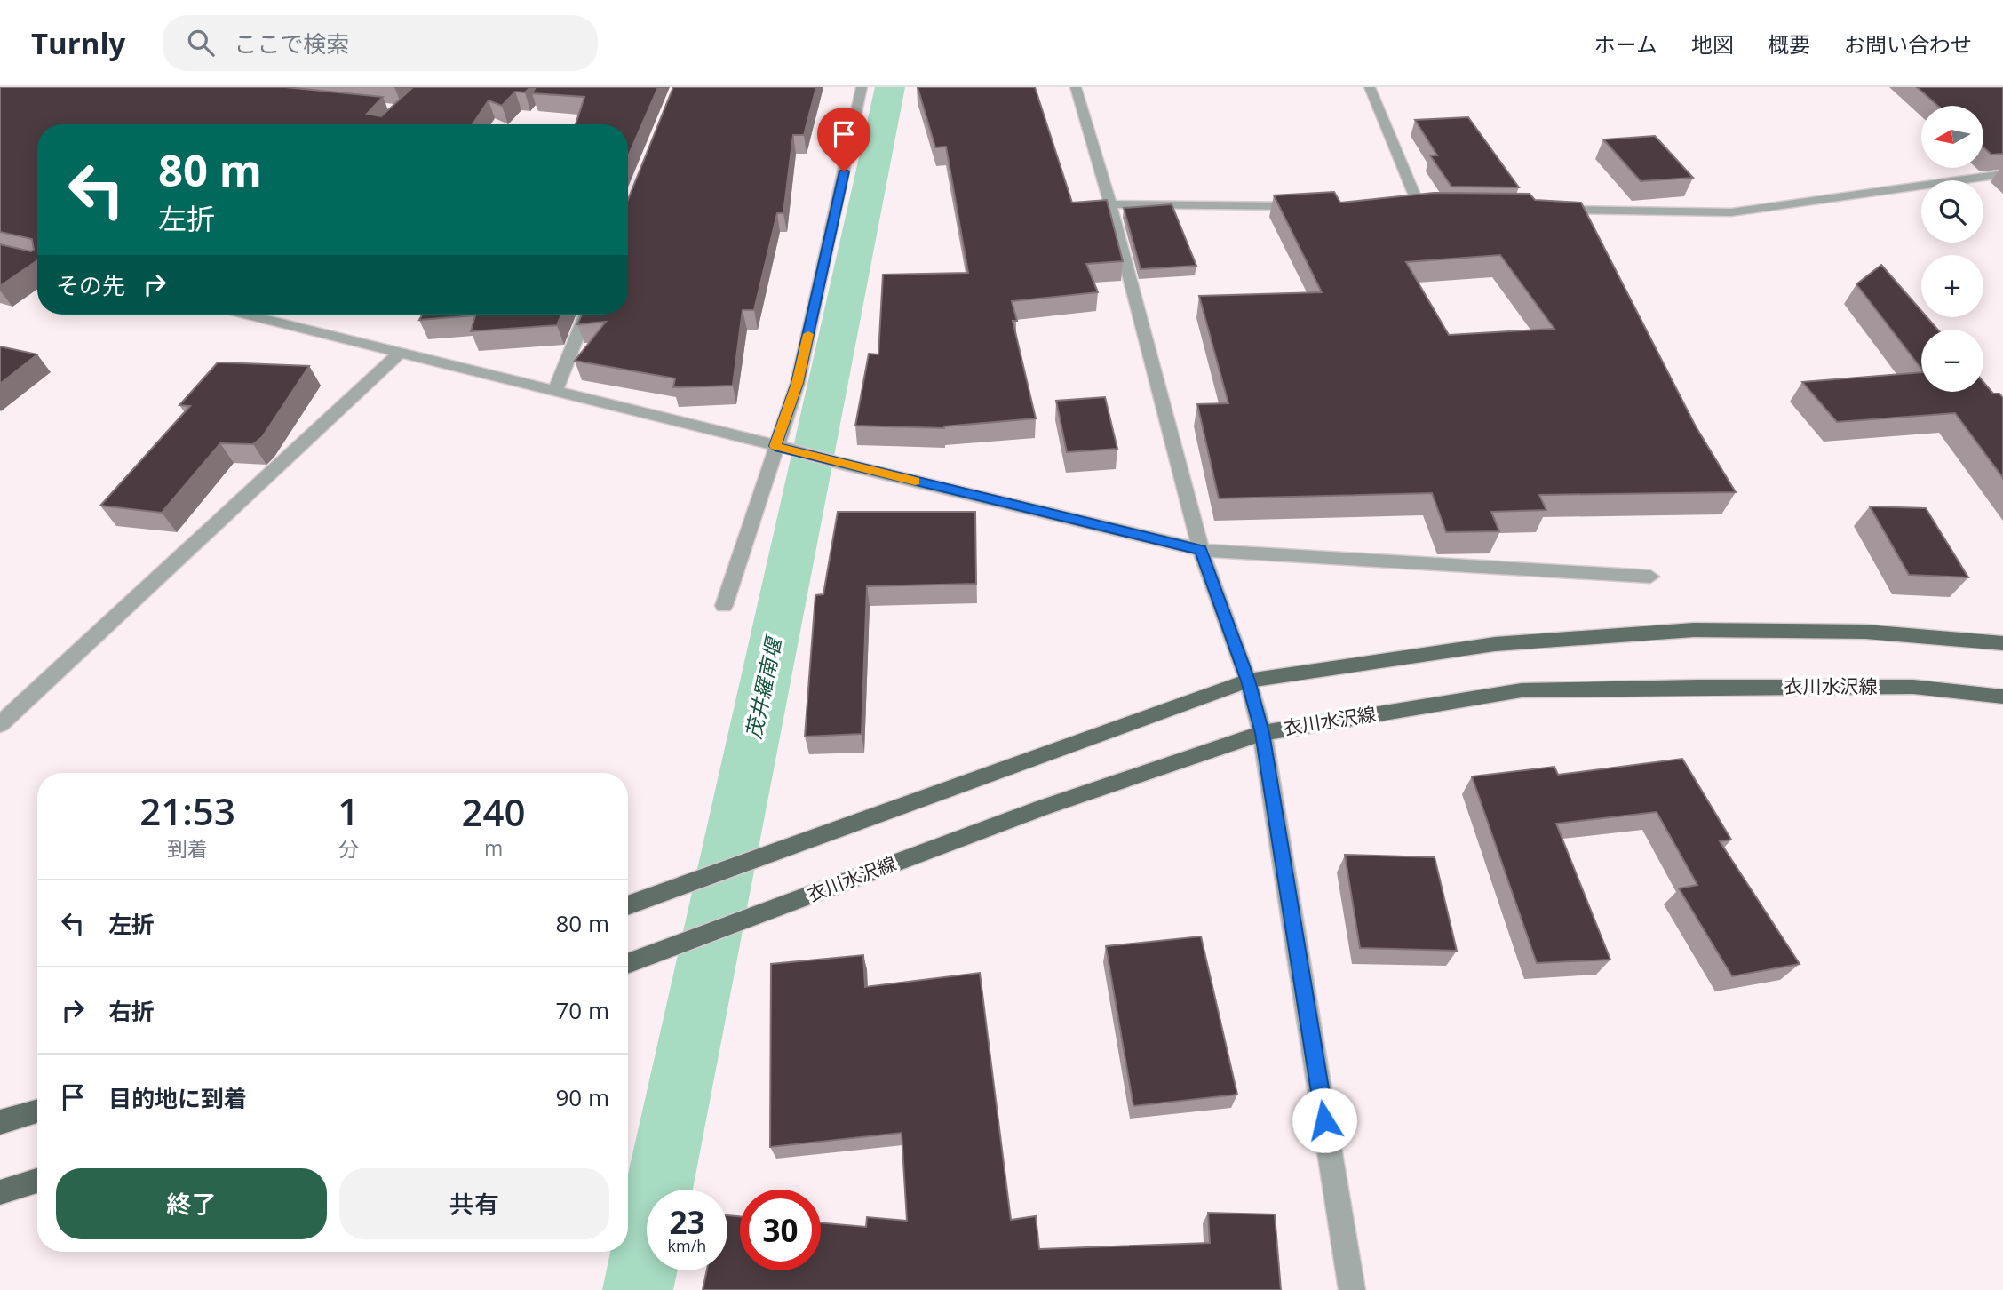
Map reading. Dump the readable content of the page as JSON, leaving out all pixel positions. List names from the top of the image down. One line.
{"streets":{"main road":["衣川水沢線"]},"water":["茂井羅南堰"],"north":"left","page":{"header":"Turnly","search":"ここで検索","nav":["ホーム","地図","概要","お問い合わせ"],"map_buttons":["+","−"],"turn":["80 m","左折"],"then":"その先","eta":["21:53","到着","1","分","240","m"],"list":[{"name":"左折","value":"80 m"},{"name":"右折","value":"70 m"},{"name":"目的地に到着","value":"90 m"}],"buttons":["終了","共有"],"speed":"23 km/h","limit":"30"}}
